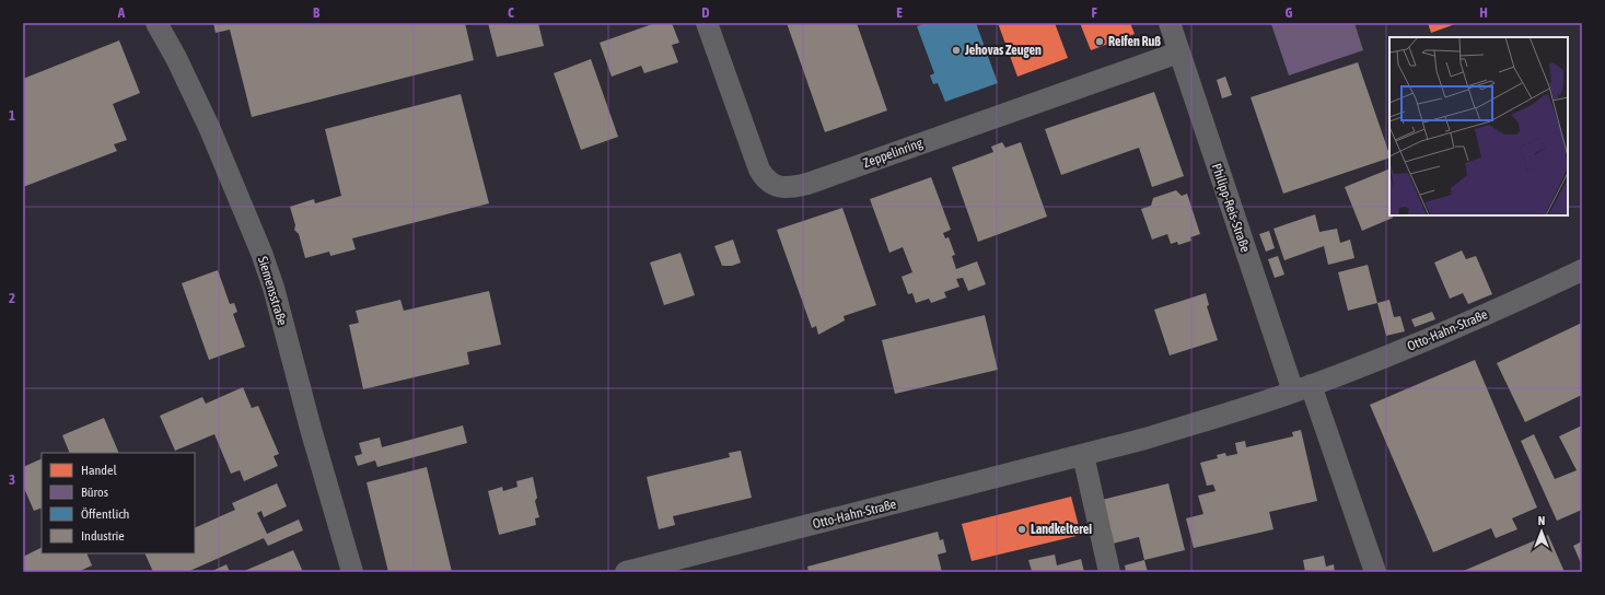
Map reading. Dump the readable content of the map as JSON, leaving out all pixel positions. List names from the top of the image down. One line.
{"streets":{"street":["Zeppelinring","Philipp-Reis-Straße","Siemensstraße","Otto-Hahn-Straße"]},"crossings":[["Zeppelinring","Philipp-Reis-Straße"],["Philipp-Reis-Straße","Otto-Hahn-Straße"]],"places":["Reifen Ruß","Jehovas Zeugen","Landkelterei"],"legend":["Handel","Büros","Öffentlich","Industrie"],"north":"top","grid":{"columns":["A","B","C","D","E","F","G","H"],"rows":["1","2","3"]}}
